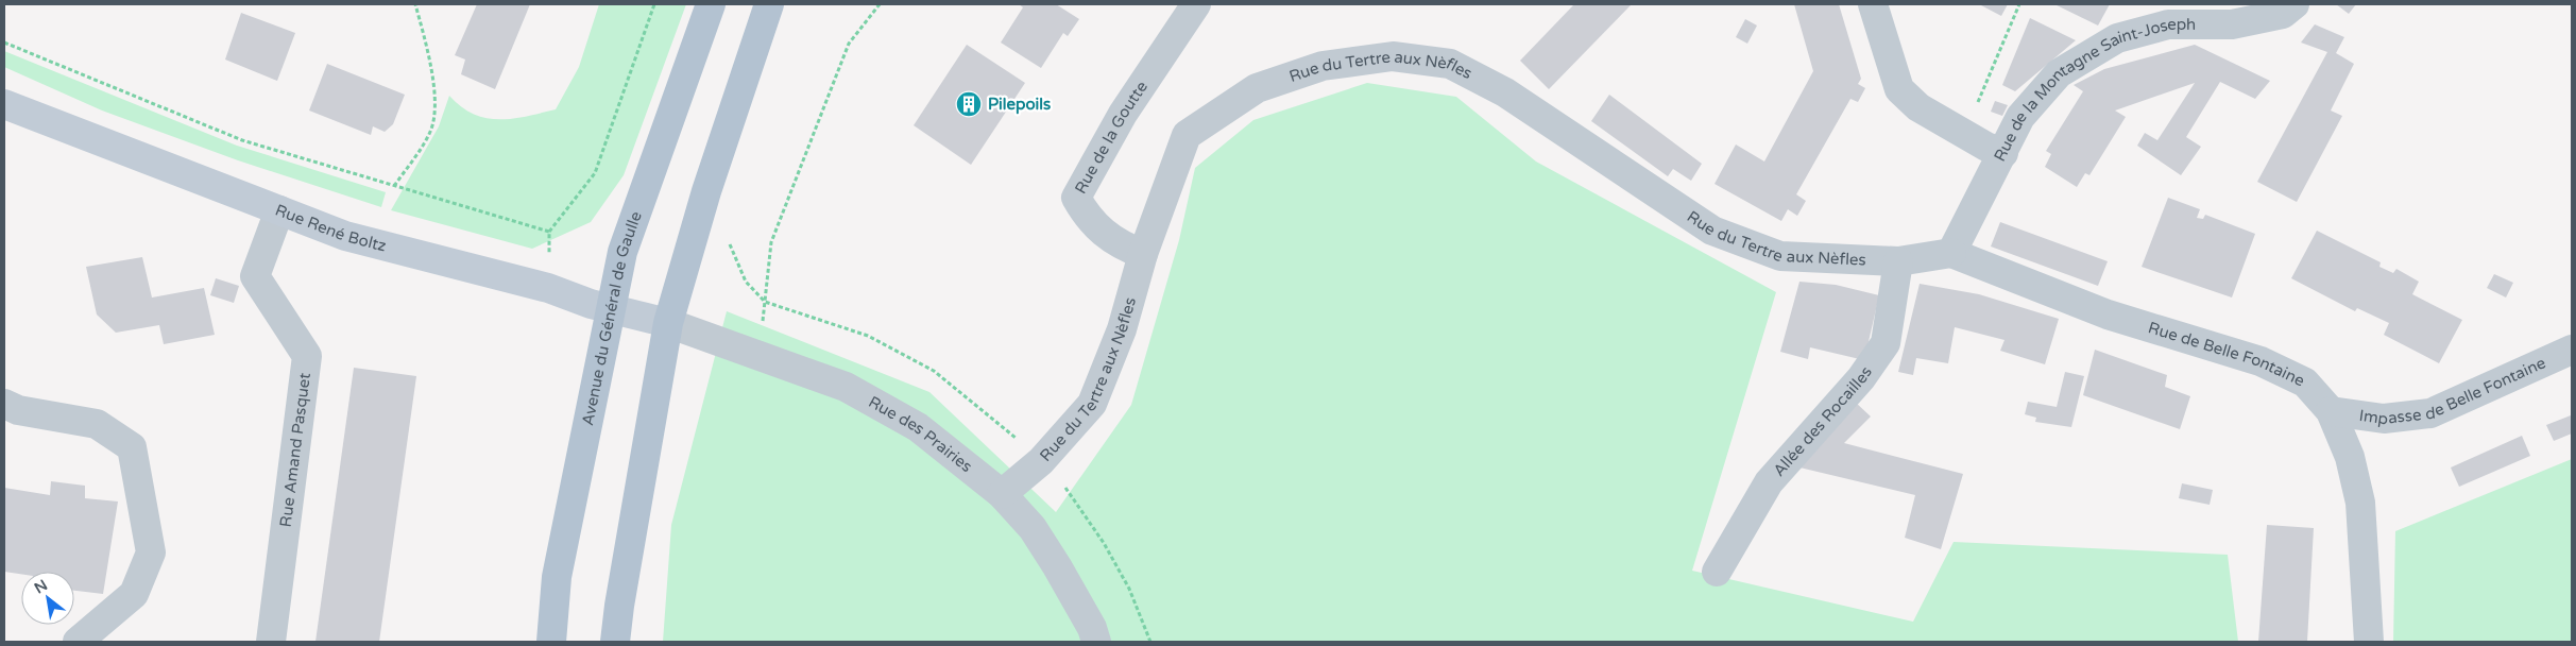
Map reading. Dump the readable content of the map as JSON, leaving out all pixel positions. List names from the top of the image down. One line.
{"streets":{"main road":["Rue René Boltz","Avenue du Général de Gaulle"],"street":["Rue du Tertre aux Nèfles","Rue de la Montagne Saint-Joseph","Rue de la Goutte","Rue de Belle Fontaine","Impasse de Belle Fontaine","Allée des Rocailles","Rue des Prairies","Rue Amand Pasquet"]},"crossings":[["Rue du Tertre aux Nèfles","Rue de la Montagne Saint-Joseph"],["Rue du Tertre aux Nèfles","Rue de la Goutte"],["Rue du Tertre aux Nèfles","Rue de Belle Fontaine"],["Rue du Tertre aux Nèfles","Allée des Rocailles"],["Rue du Tertre aux Nèfles","Rue des Prairies"],["Rue de la Montagne Saint-Joseph","Rue de Belle Fontaine"],["Rue René Boltz","Avenue du Général de Gaulle"],["Rue René Boltz","Rue des Prairies"],["Rue René Boltz","Rue Amand Pasquet"],["Rue de Belle Fontaine","Impasse de Belle Fontaine"]],"places":{"building":["Pilepoils"]},"north":"top left"}
